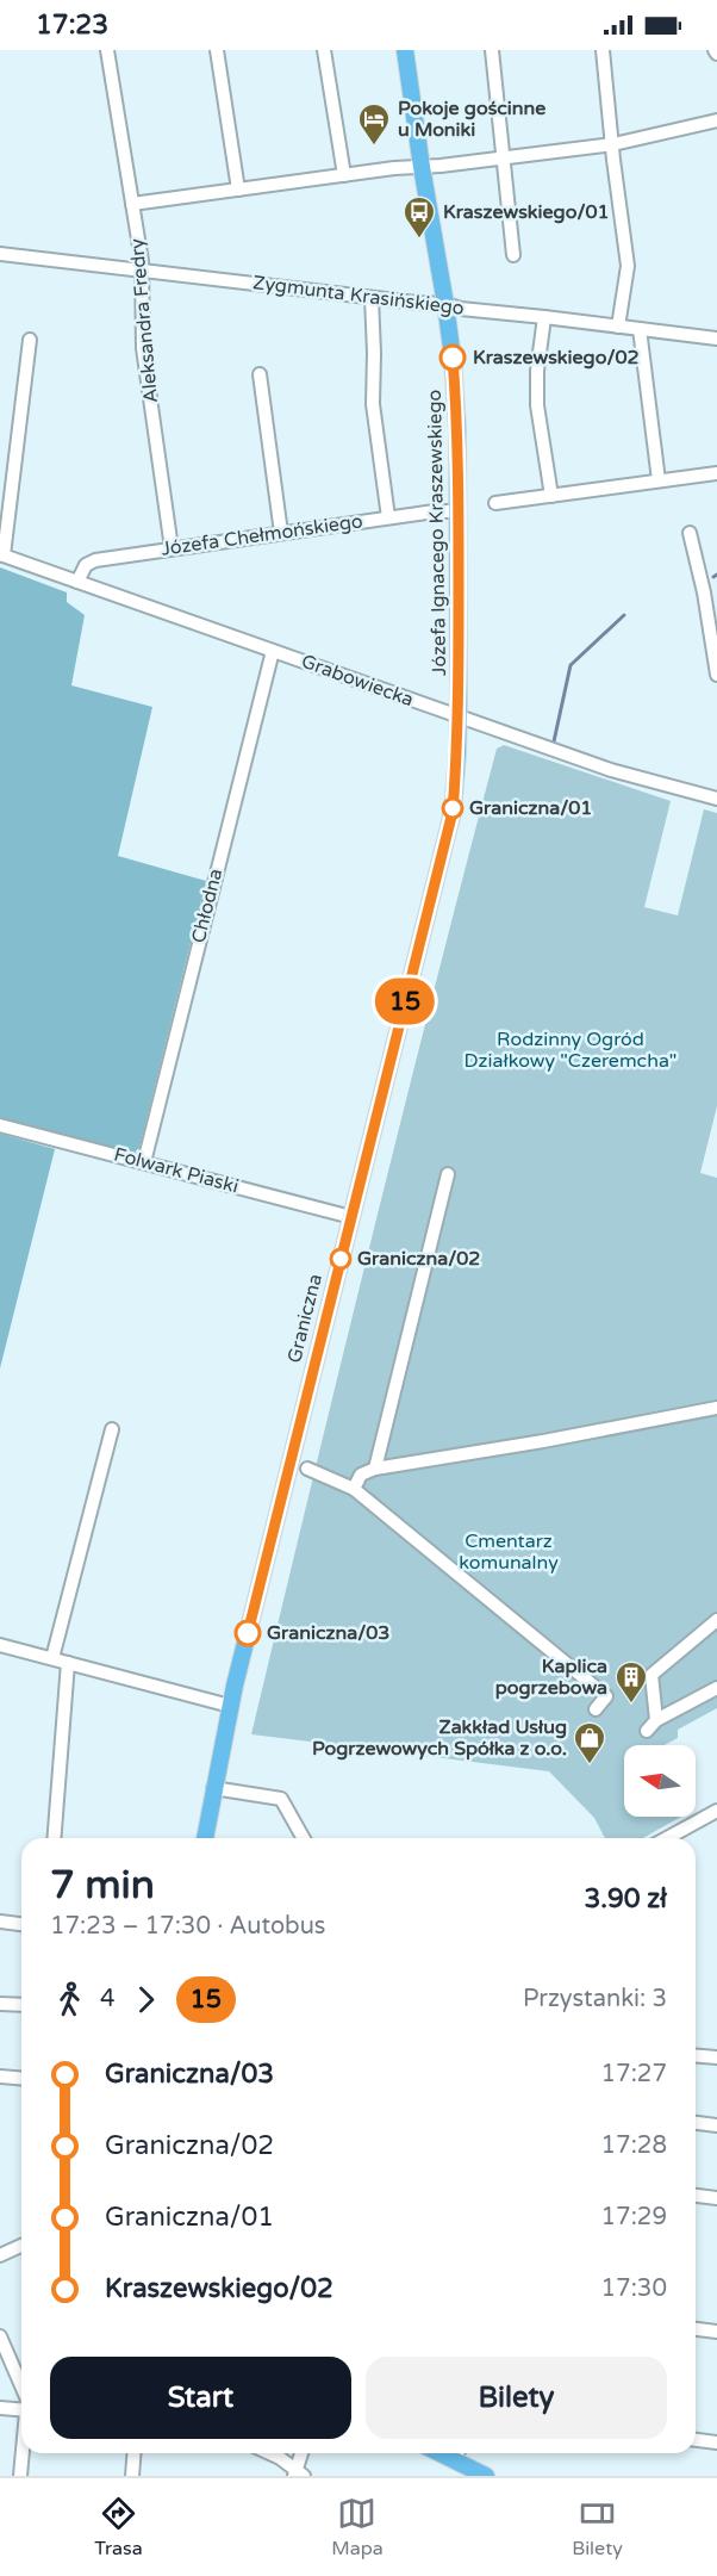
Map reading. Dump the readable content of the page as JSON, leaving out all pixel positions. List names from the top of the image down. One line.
{"streets":{"main road":["Józefa Ignacego Kraszewskiego","Graniczna"],"street":["Zygmunta Krasińskiego","Aleksandra Fredry","Józefa Chełmońskiego","Grabowiecka","Chłodna","Folwark Piaski"]},"crossings":[["Zygmunta Krasińskiego","Aleksandra Fredry"],["Zygmunta Krasińskiego","Józefa Ignacego Kraszewskiego"],["Aleksandra Fredry","Józefa Chełmońskiego"],["Józefa Ignacego Kraszewskiego","Józefa Chełmońskiego"],["Józefa Ignacego Kraszewskiego","Grabowiecka"],["Józefa Ignacego Kraszewskiego","Graniczna"],["Józefa Chełmońskiego","Grabowiecka"],["Grabowiecka","Chłodna"],["Grabowiecka","Graniczna"],["Chłodna","Folwark Piaski"],["Folwark Piaski","Graniczna"]],"parks":["Rodzinny Ogród Działkowy \"Czeremcha\"","Cmentarz komunalny"],"places":{"hotel":["Pokoje gościnne u Moniki"],"bus stop":["Kraszewskiego/01"],"other":["Kraszewskiego/02","Graniczna/01","Graniczna/02","Graniczna/03"],"building":["Kaplica pogrzebowa"],"shop":["Zakkład Usług Pogrzewowych Spółka z o.o."]},"lines":["bus line 15"],"north":"left","page":{"status":"17:23","on_map":"15","heading":["7 min","17:23 – 17:30 · Autobus","3.90 zł"],"legs":["4","15","Przystanki: 3"],"list":[{"name":"Graniczna/03","value":"17:27"},{"name":"Graniczna/02","value":"17:28"},{"name":"Graniczna/01","value":"17:29"},{"name":"Kraszewskiego/02","value":"17:30"}],"buttons":["Start","Bilety"],"tabs":["Trasa","Mapa","Bilety"]}}
